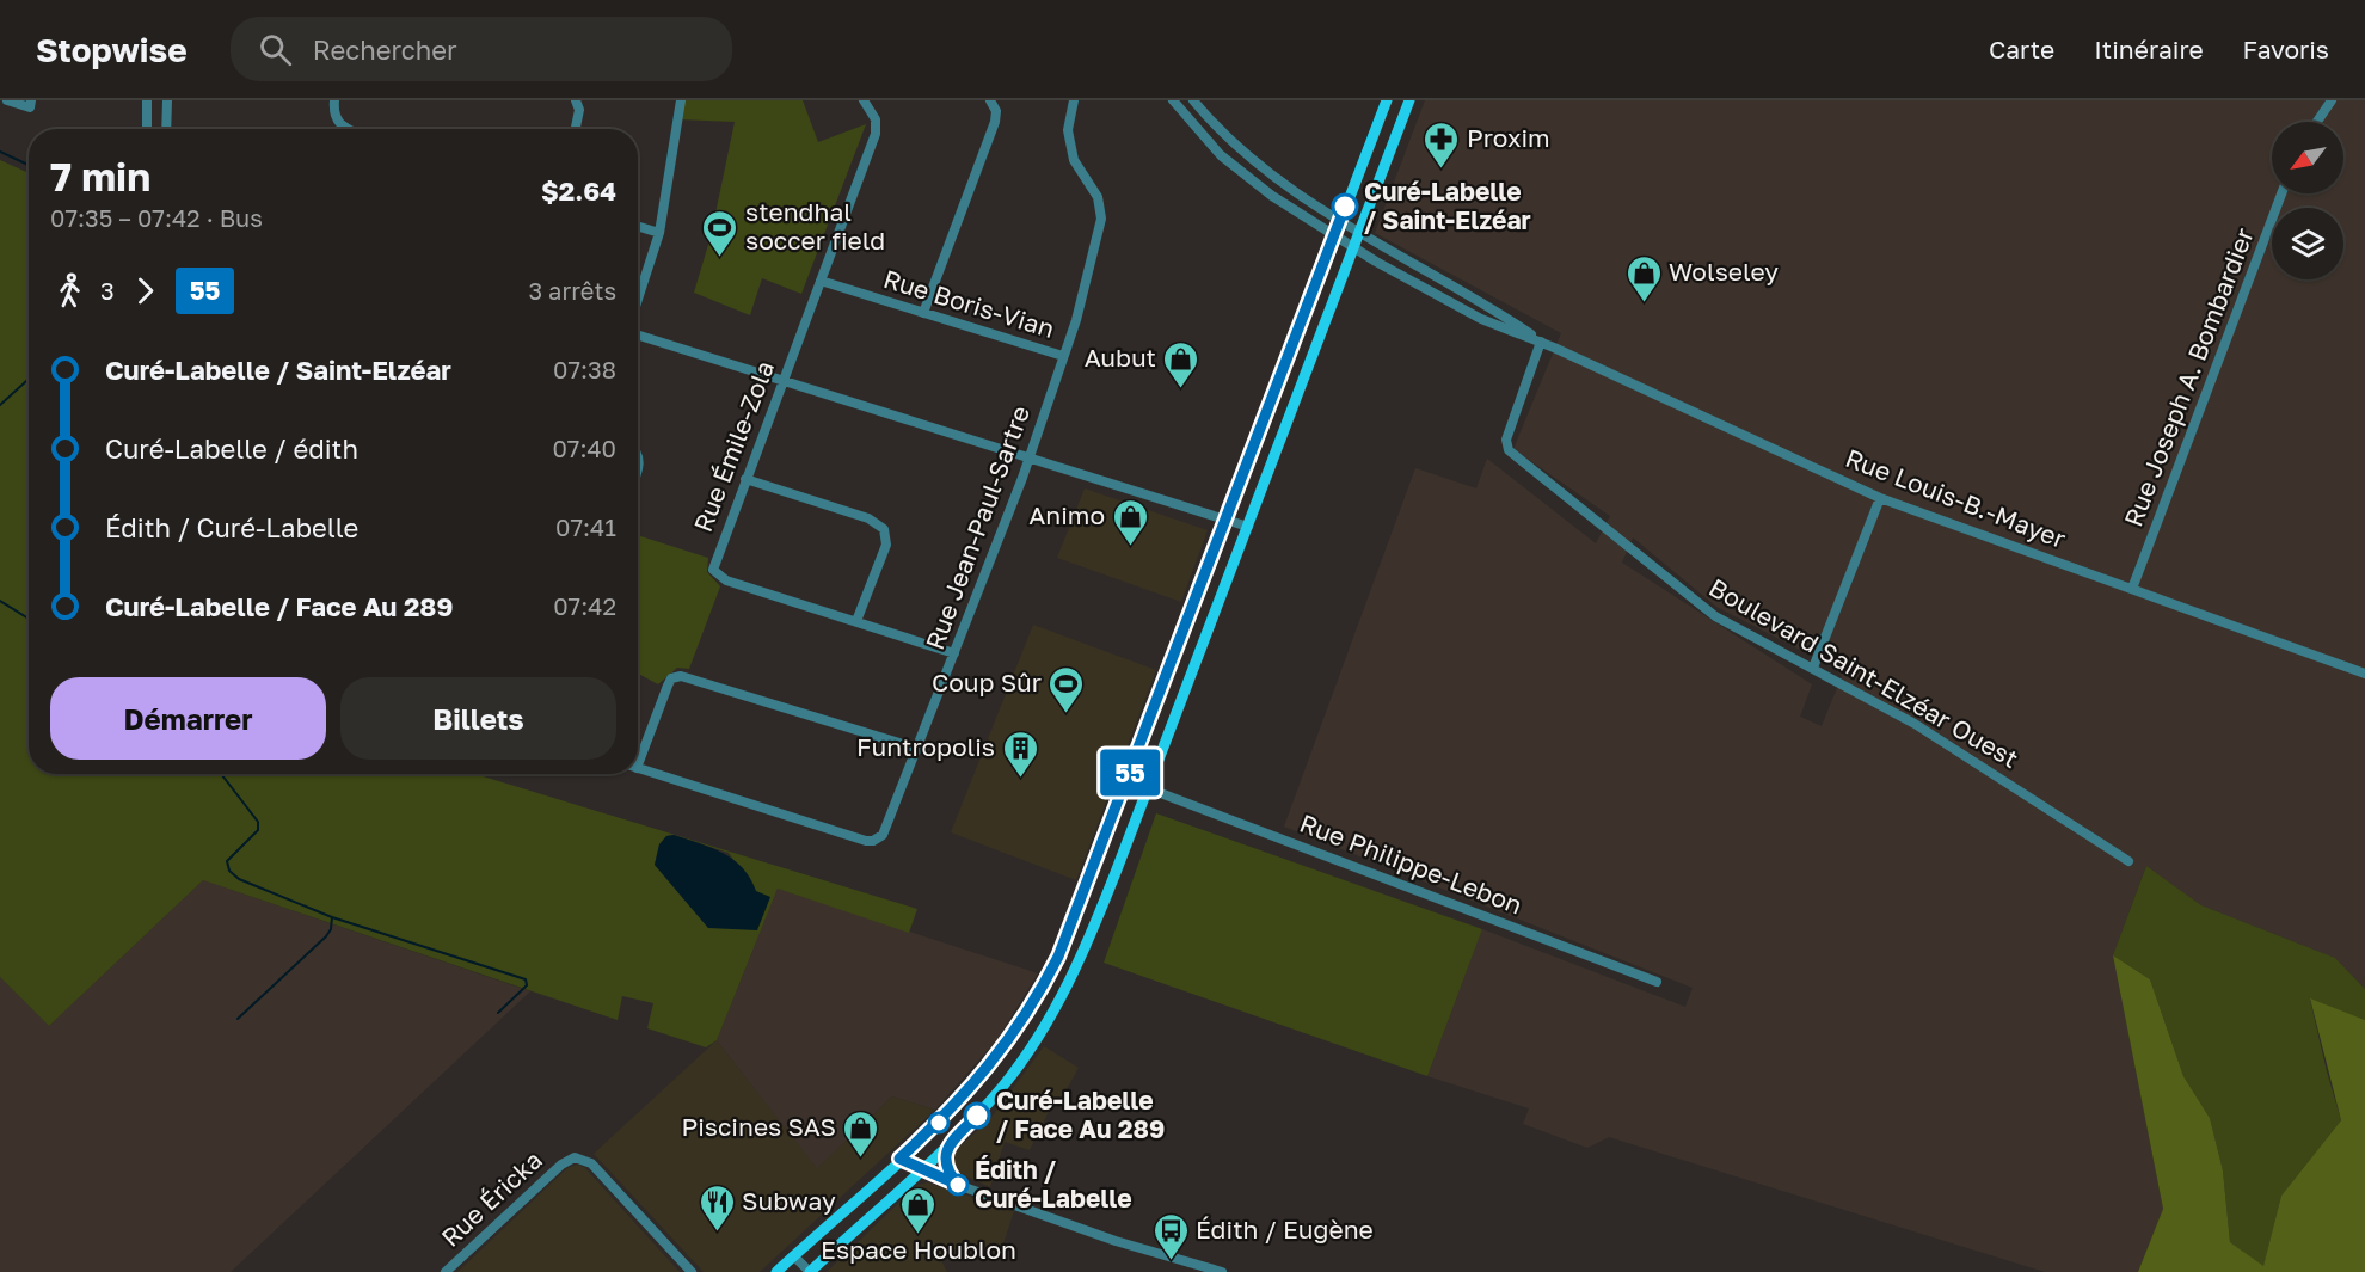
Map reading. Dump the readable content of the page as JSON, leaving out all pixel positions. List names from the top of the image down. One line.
{"streets":{"street":["Rue Boris-Vian","Rue Joseph A. Bombardier","Rue Émile-Zola","Rue Louis-B.-Mayer","Rue Jean-Paul-Sartre","Boulevard Saint-Elzéar Ouest","Rue Philippe-Lebon","Rue Éricka"]},"crossings":[["Rue Boris-Vian","Rue Émile-Zola"],["Rue Boris-Vian","Rue Jean-Paul-Sartre"],["Rue Joseph A. Bombardier","Rue Louis-B.-Mayer"],["Rue Émile-Zola","Rue Jean-Paul-Sartre"],["Rue Louis-B.-Mayer","Boulevard Saint-Elzéar Ouest"]],"places":{"pharmacy":["Proxim"],"other":["Curé-Labelle / Saint-Elzéar","Curé-Labelle / Face Au 289","Édith / Curé-Labelle"],"sports":["stendhal soccer field","Coup Sûr"],"shop":["Wolseley","Aubut","Animo","Piscines SAS","Espace Houblon"],"building":["Funtropolis"],"restaurant":["Subway"],"bus stop":["Édith / Eugène"]},"lines":["bus line 55"],"north":"bottom left","page":{"header":"Stopwise","search":"Rechercher","nav":["Carte","Itinéraire","Favoris"],"on_map":"55","heading":["7 min","07:35 – 07:42 · Bus","$2.64"],"legs":["3","55","3 arrêts"],"list":[{"name":"Curé-Labelle / Saint-Elzéar","value":"07:38"},{"name":"Curé-Labelle / édith","value":"07:40"},{"name":"Édith / Curé-Labelle","value":"07:41"},{"name":"Curé-Labelle / Face Au 289","value":"07:42"}],"buttons":["Démarrer","Billets"]}}
